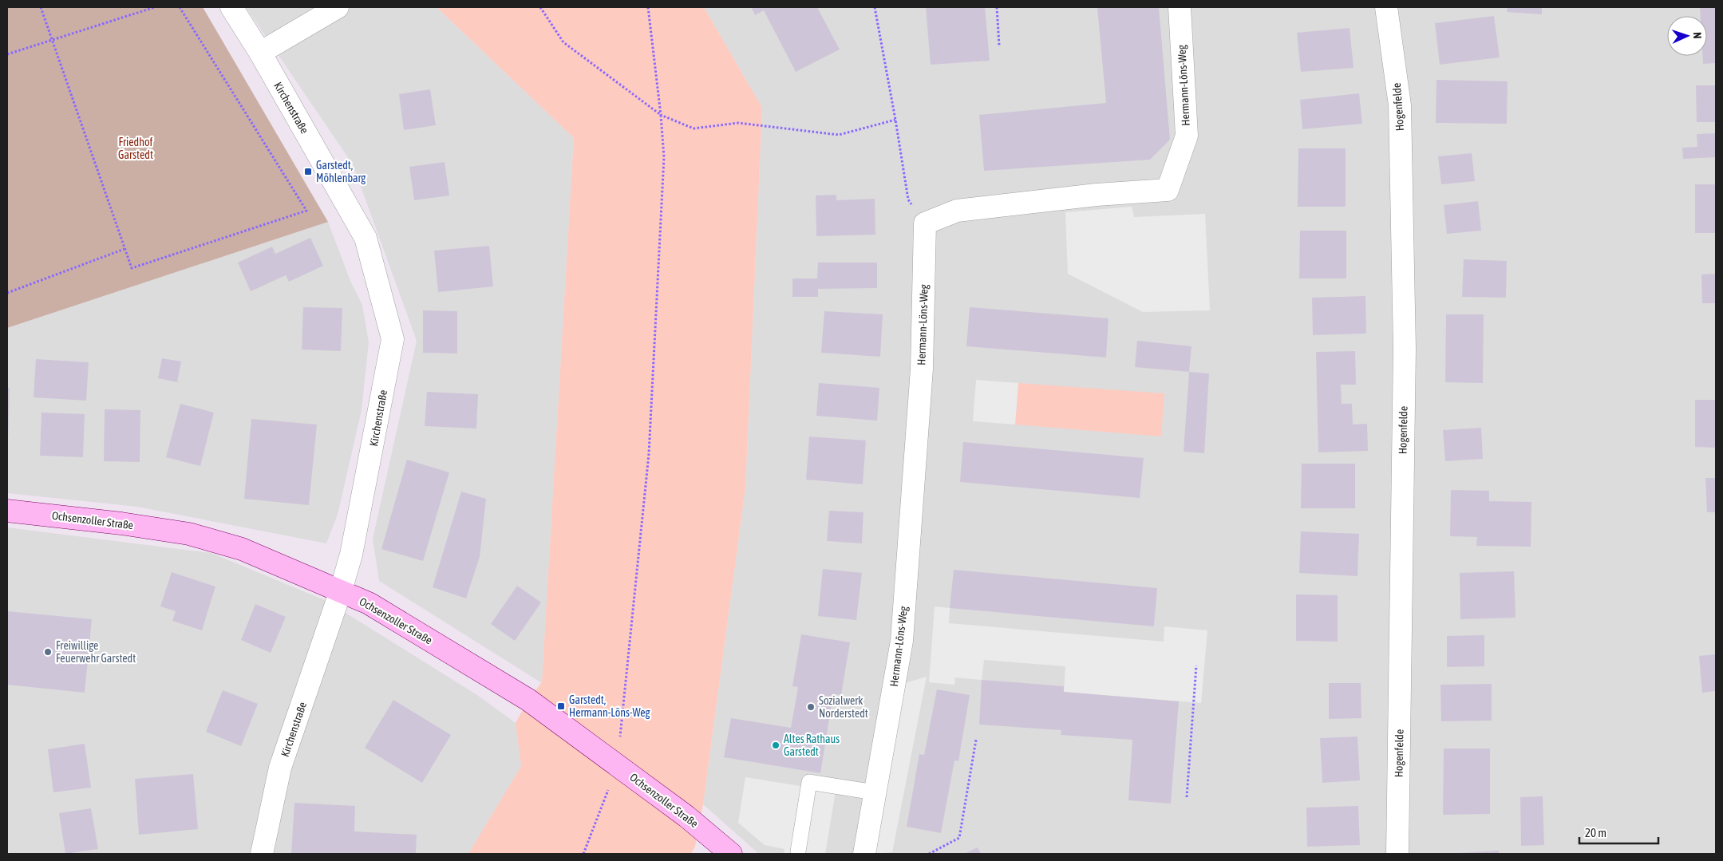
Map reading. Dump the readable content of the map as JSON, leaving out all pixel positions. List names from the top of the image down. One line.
{"streets":{"street":["Hermann-Löns-Weg","Hogenfelde","Kirchenstraße","Ochsenzoller Straße"]},"crossings":[["Kirchenstraße","Ochsenzoller Straße"]],"parks":["Friedhof Garstedt"],"places":{"transit":["Garstedt, Möhlenbarg","Garstedt, Hermann-Löns-Weg"],"other":["Freiwillige Feuerwehr Garstedt","Sozialwerk Norderstedt","Altes Rathaus Garstedt"]},"scale_bar":"20 m","north":"right"}
